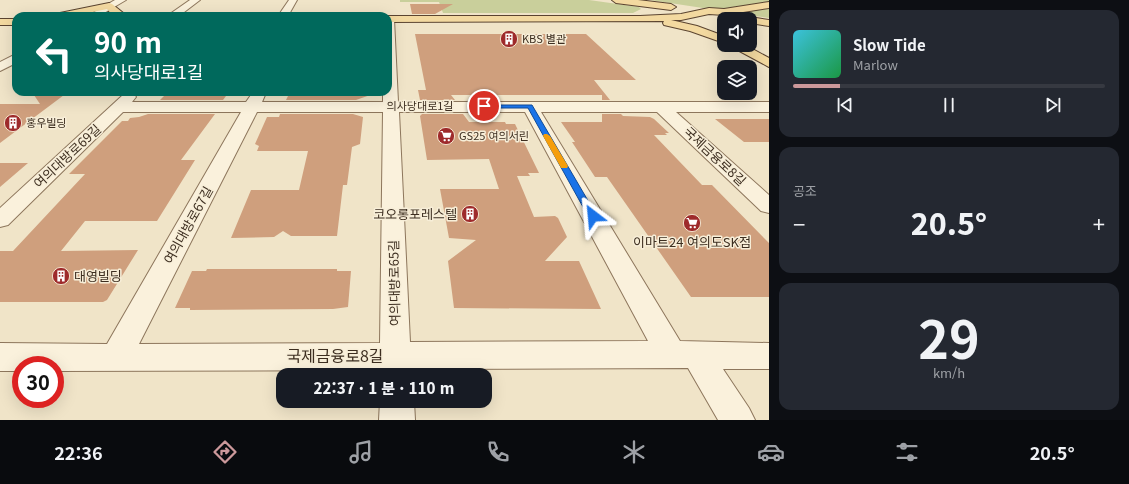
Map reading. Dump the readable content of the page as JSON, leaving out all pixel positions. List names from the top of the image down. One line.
{"streets":{"street":["의사당대로1길","여의대방로69길","국제금융로8길","여의대방로67길","여의대방로65길"]},"crossings":[["의사당대로1길","여의대방로69길"],["의사당대로1길","국제금융로8길"],["의사당대로1길","여의대방로67길"],["의사당대로1길","여의대방로65길"],["국제금융로8길","여의대방로67길"],["국제금융로8길","여의대방로65길"]],"places":{"building":["KBS 별관","홍우빌딩","코오롱포레스텔","대영빌딩"],"supermarket":["GS25 여의서린","이마트24 여의도SK점"]},"page":{"turn":["90 m","의사당대로1길"],"song":["Slow Tide","Marlow"],"tile":["공조",["29","km/h"]],"heat":["−","20.5°","+"],"limit":"30","trip":"22:37 · 1 분 · 110 m","tabs":["22:36","20.5°"]}}
